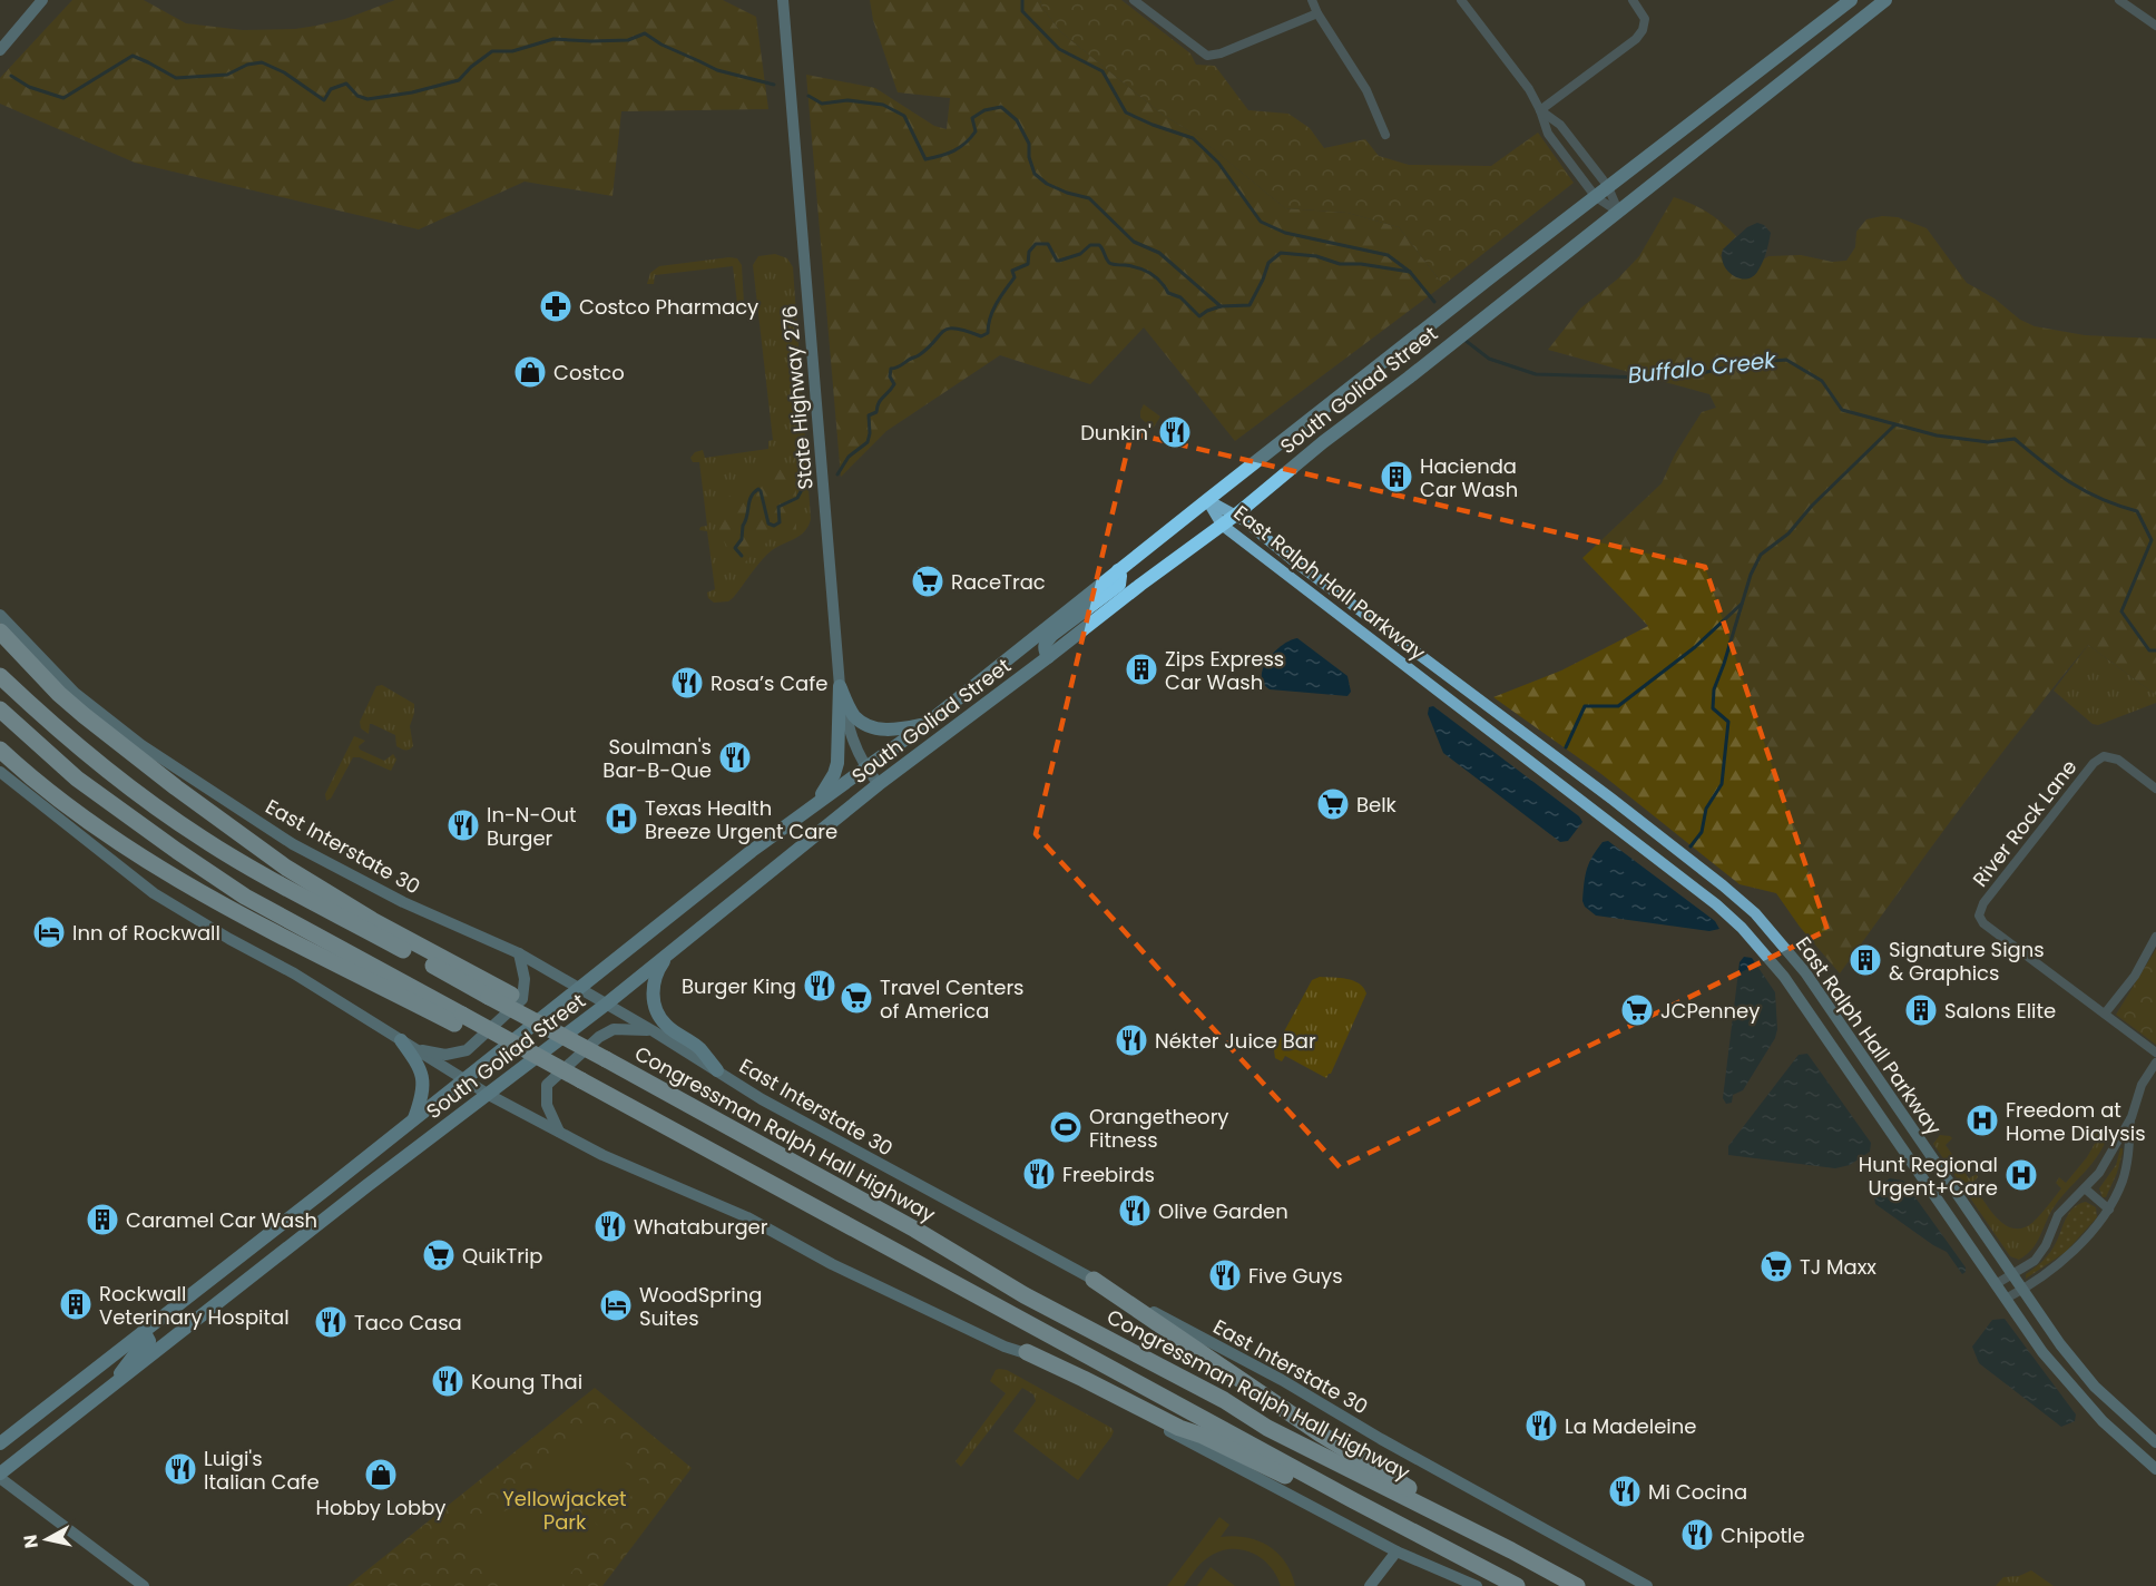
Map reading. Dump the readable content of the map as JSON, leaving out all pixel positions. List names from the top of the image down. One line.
{"streets":{"highway":["Congressman Ralph Hall Highway"],"main road":["South Goliad Street","State Highway 276","East Ralph Hall Parkway","East Interstate 30"],"street":["River Rock Lane"]},"crossings":[["South Goliad Street","State Highway 276"],["South Goliad Street","East Ralph Hall Parkway"],["South Goliad Street","East Interstate 30"]],"water":["Buffalo Creek"],"parks":["Yellowjacket Park"],"places":{"pharmacy":["Costco Pharmacy"],"shop":["Costco","Hobby Lobby"],"restaurant":["Dunkin'","Rosa’s Cafe","Soulman's Bar-B-Que","In-N-Out Burger","Burger King","Nékter Juice Bar","Freebirds","Olive Garden","Whataburger","Five Guys","Taco Casa","Koung Thai","La Madeleine","Luigi's Italian Cafe","Mi Cocina","Chipotle"],"building":["Hacienda Car Wash","Zips Express Car Wash","Signature Signs & Graphics","Salons Elite","Caramel Car Wash","Rockwall Veterinary Hospital"],"supermarket":["RaceTrac","Belk","Travel Centers of America","JCPenney","QuikTrip","TJ Maxx"],"hospital":["Texas Health Breeze Urgent Care","Freedom at Home Dialysis","Hunt Regional Urgent+Care"],"hotel":["Inn of Rockwall","WoodSpring Suites"],"sports":["Orangetheory Fitness"]},"north":"left"}
